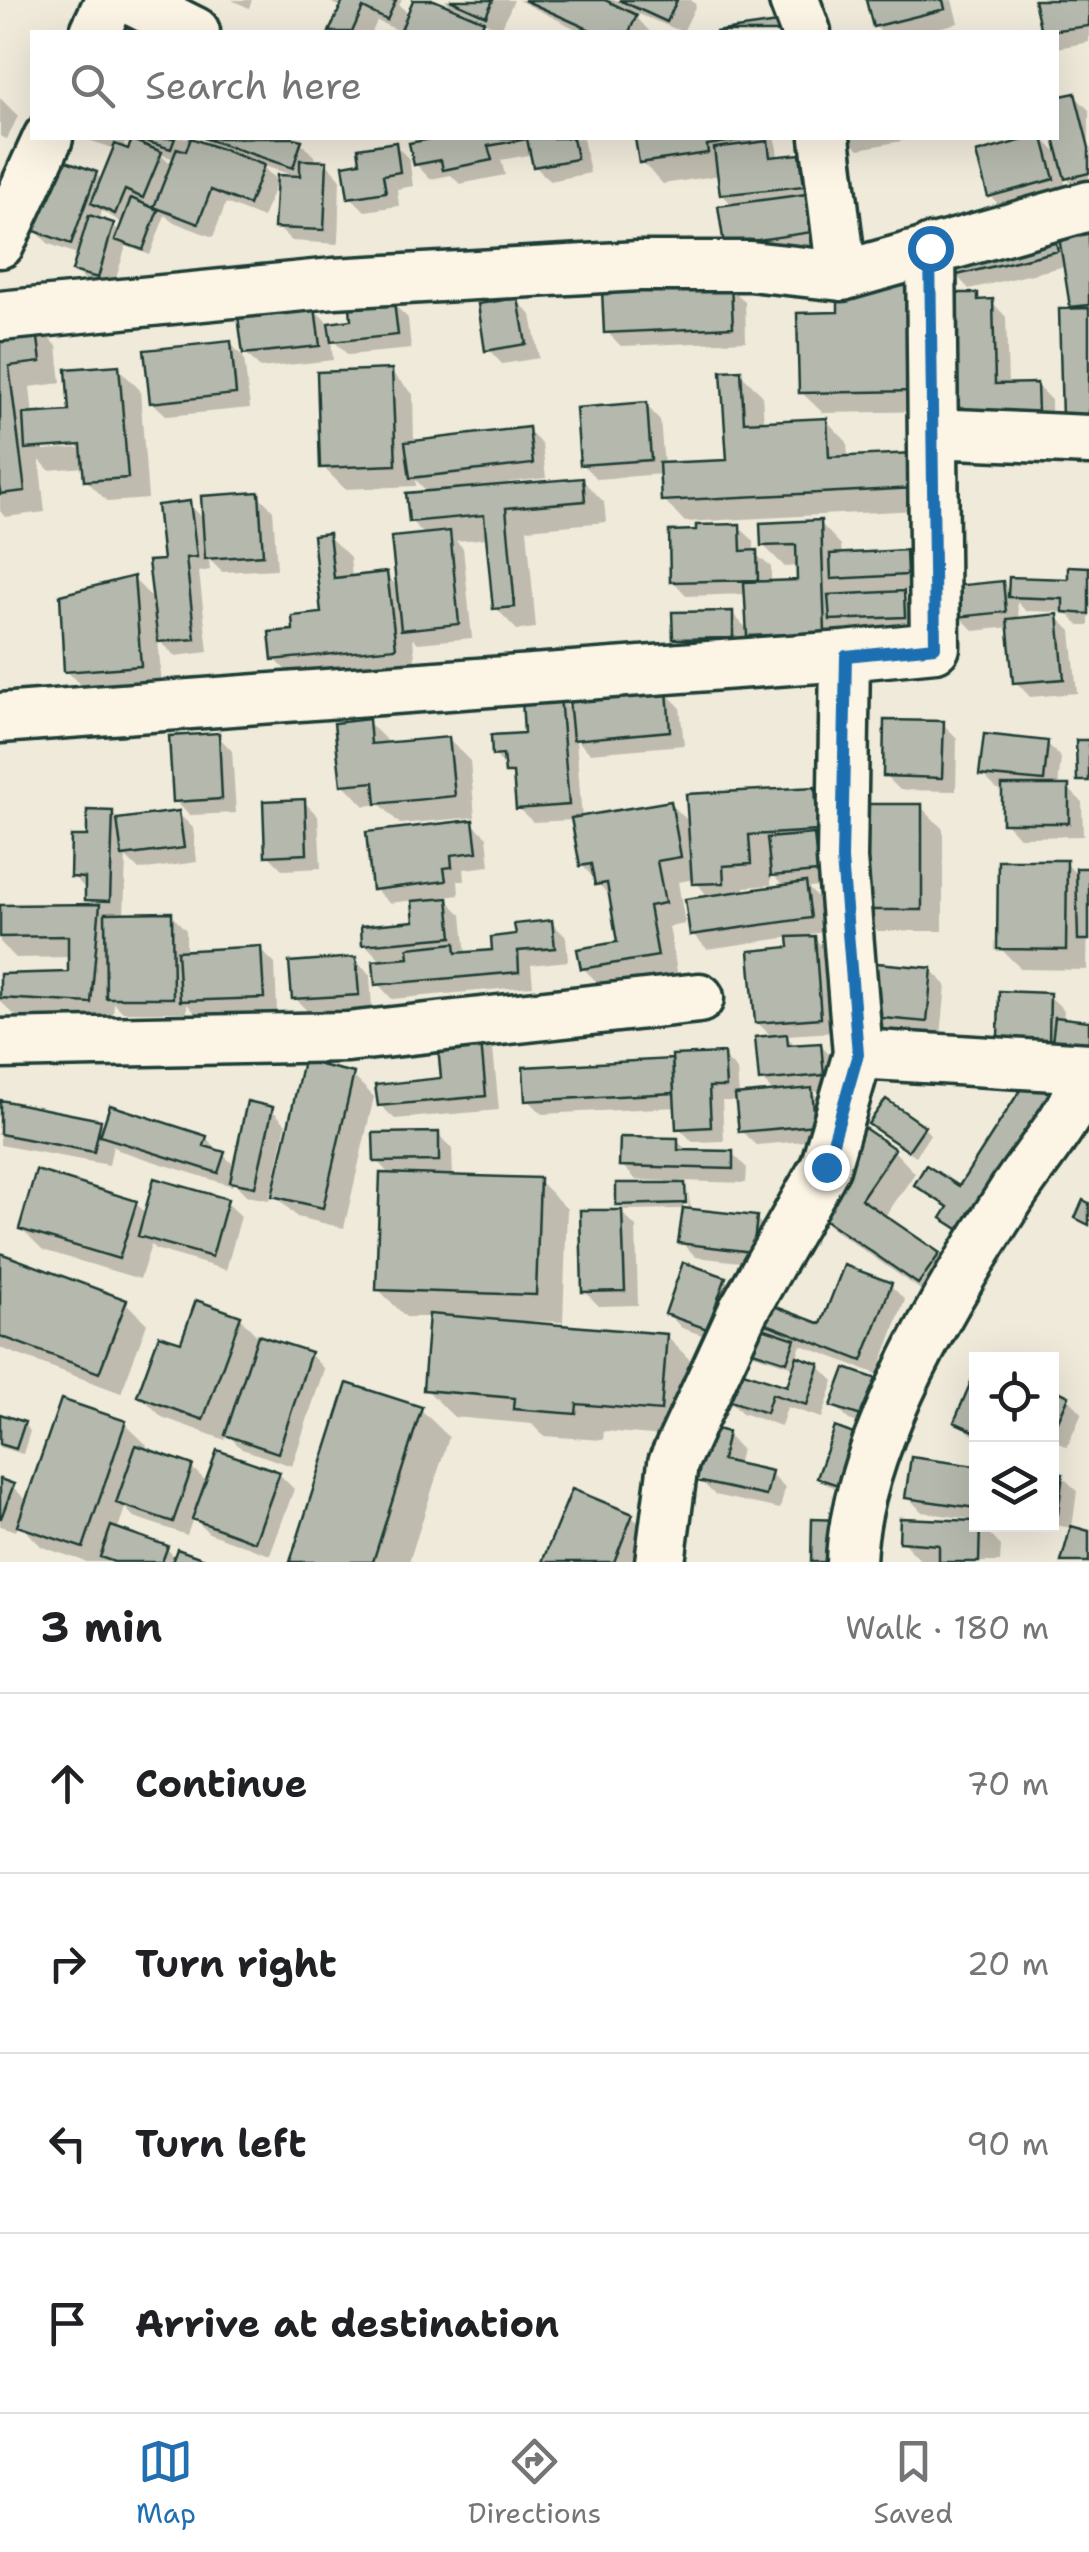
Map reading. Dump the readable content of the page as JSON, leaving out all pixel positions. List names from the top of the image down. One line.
{"page":{"search":"Search here","heading":["3 min","Walk · 180 m"],"list":[["Continue","70 m"],["Turn right","20 m"],["Turn left","90 m"],"Arrive at destination"],"nav":["Map","Directions","Saved"]}}
